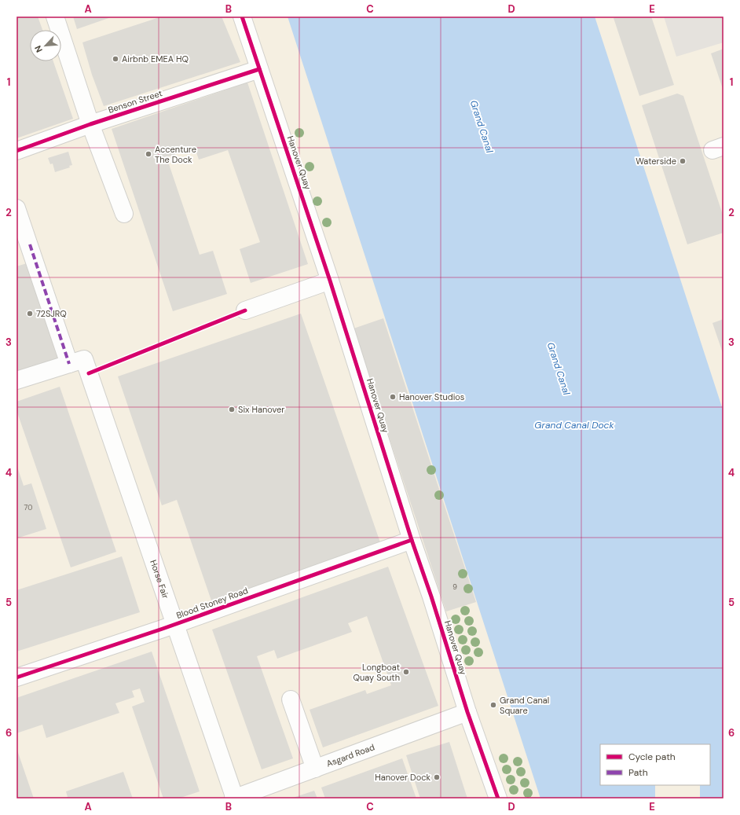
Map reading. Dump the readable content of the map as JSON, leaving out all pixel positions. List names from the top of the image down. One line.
{"streets":{"street":["Benson Street","Hanover Quay","Horse Fair","Blood Stoney Road","Asgard Road"]},"crossings":[["Benson Street","Hanover Quay"],["Hanover Quay","Blood Stoney Road"],["Hanover Quay","Asgard Road"],["Horse Fair","Blood Stoney Road"],["Horse Fair","Asgard Road"]],"water":["Grand Canal","Grand Canal Dock"],"places":["Airbnb EMEA HQ","Accenture The Dock","Waterside","72SJRQ","Hanover Studios","Six Hanover","Longboat Quay South","Grand Canal Square","Hanover Dock"],"house_numbers":["70","9"],"legend":["Cycle path","Path"],"north":"bottom left","grid":{"columns":["A","B","C","D","E"],"rows":["1","2","3","4","5","6"]}}
